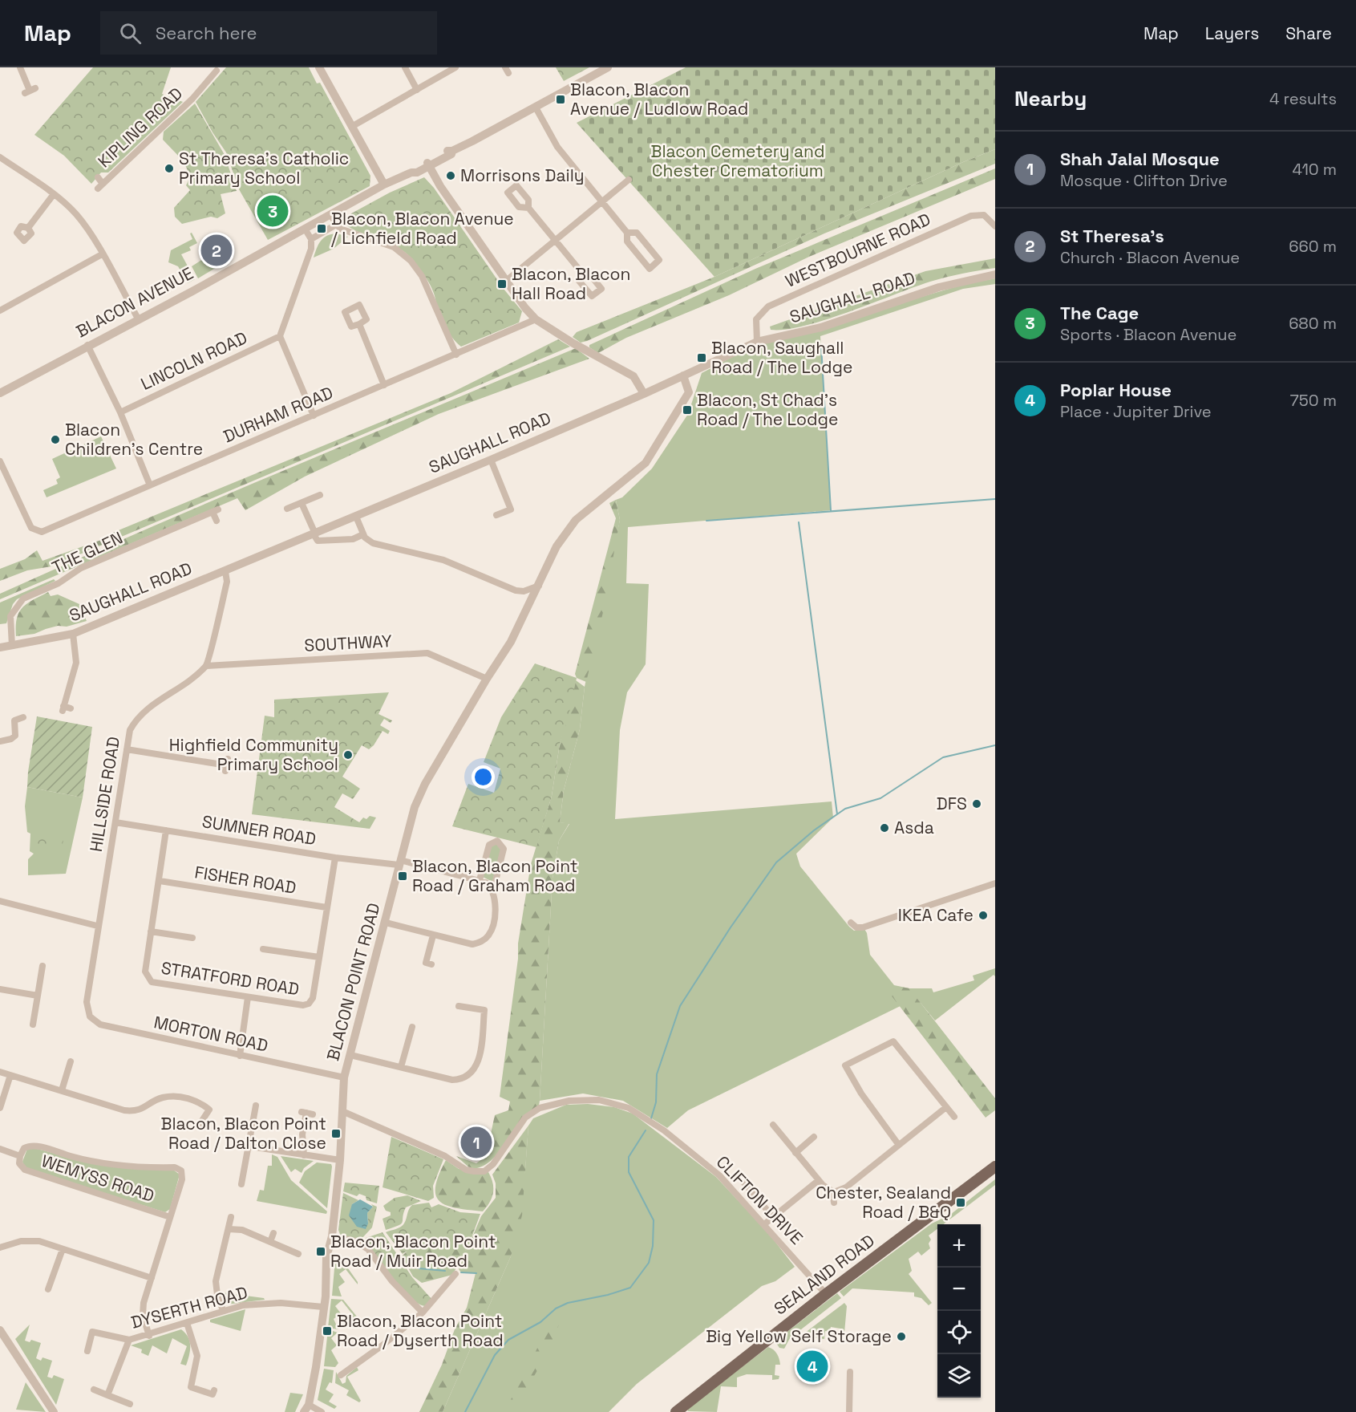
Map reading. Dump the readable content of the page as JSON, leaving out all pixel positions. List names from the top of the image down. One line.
{"streets":{"main road":["SEALAND ROAD"],"street":["KIPLING ROAD","WESTBOURNE ROAD","SAUGHALL ROAD","BLACON AVENUE","LINCOLN ROAD","DURHAM ROAD","THE GLEN","SOUTHWAY","HILLSIDE ROAD","SUMNER ROAD","FISHER ROAD","STRATFORD ROAD","BLACON POINT ROAD","MORTON ROAD","WEMYSS ROAD","CLIFTON DRIVE","DYSERTH ROAD"]},"crossings":[["WESTBOURNE ROAD","SAUGHALL ROAD"],["SAUGHALL ROAD","THE GLEN"],["SAUGHALL ROAD","BLACON POINT ROAD"],["SOUTHWAY","HILLSIDE ROAD"],["SOUTHWAY","BLACON POINT ROAD"],["HILLSIDE ROAD","SUMNER ROAD"],["HILLSIDE ROAD","MORTON ROAD"],["SUMNER ROAD","STRATFORD ROAD"],["SUMNER ROAD","BLACON POINT ROAD"],["FISHER ROAD","STRATFORD ROAD"],["BLACON POINT ROAD","MORTON ROAD"],["BLACON POINT ROAD","CLIFTON DRIVE"],["BLACON POINT ROAD","DYSERTH ROAD"],["CLIFTON DRIVE","SEALAND ROAD"]],"parks":["Blacon Cemetery and Chester Crematorium"],"places":{"transit":["Blacon, Blacon Avenue / Ludlow Road","Blacon, Blacon Avenue / Lichfield Road","Blacon, Blacon Hall Road","Blacon, Saughall Road / The Lodge","Blacon, St Chad's Road / The Lodge","Blacon, Blacon Point Road / Graham Road","Blacon, Blacon Point Road / Dalton Close","Chester, Sealand Road / B&Q","Blacon, Blacon Point Road / Muir Road","Blacon, Blacon Point Road / Dyserth Road"],"other":["St Theresa's Catholic Primary School","Morrisons Daily","Blacon Children's Centre","Highfield Community Primary School","DFS","Asda","IKEA Cafe","Big Yellow Self Storage"]},"page":{"header":"Map","search":"Search here","nav":["Map","Layers","Share"],"heading":["Nearby","4 results"],"list":[{"mark":"1","name":"Shah Jalal Mosque","note":"Mosque · Clifton Drive","value":"410 m"},{"mark":"2","name":"St Theresa's","note":"Church · Blacon Avenue","value":"660 m"},{"mark":"3","name":"The Cage","note":"Sports · Blacon Avenue","value":"680 m"},{"mark":"4","name":"Poplar House","note":"Place · Jupiter Drive","value":"750 m"}],"pins":["3","2","1","4"],"map_buttons":["+","−"]}}
